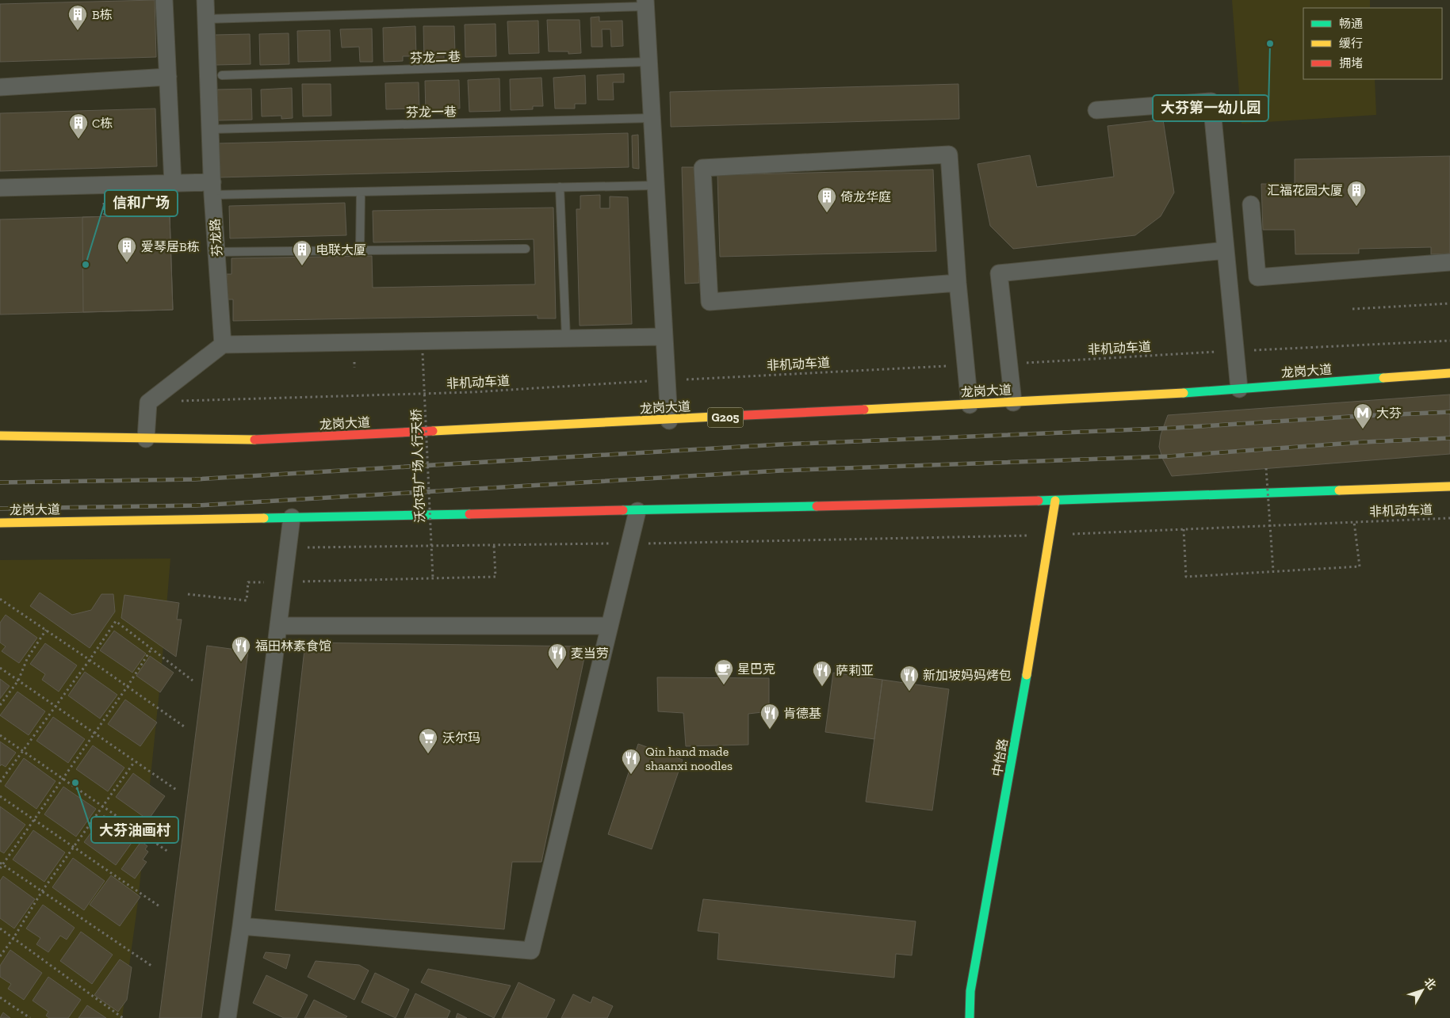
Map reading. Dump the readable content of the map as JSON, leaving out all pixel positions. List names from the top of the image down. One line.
{"streets":{"main road":["龙岗大道","G205","中怡路"],"street":["芬龙路"],"lane":["芬龙二巷","芬龙一巷"],"path":["非机动车道","沃尔玛广场人行天桥"]},"crossings":[["芬龙一巷","芬龙路"],["非机动车道","中怡路"],["龙岗大道","中怡路"]],"places":{"building":["B栋","C栋","汇福花园大厦","倚龙华庭","爱琴居B栋","电联大厦"],"other":["大芬第一幼儿园","信和广场","大芬油画村"],"metro station":["大芬"],"restaurant":["福田林素食馆","麦当劳","萨莉亚","新加坡妈妈烤包","肯德基","Qin hand made shaanxi noodles"],"cafe":["星巴克"],"supermarket":["沃尔玛"]},"legend":["畅通","缓行","拥堵"],"north":"top right"}
